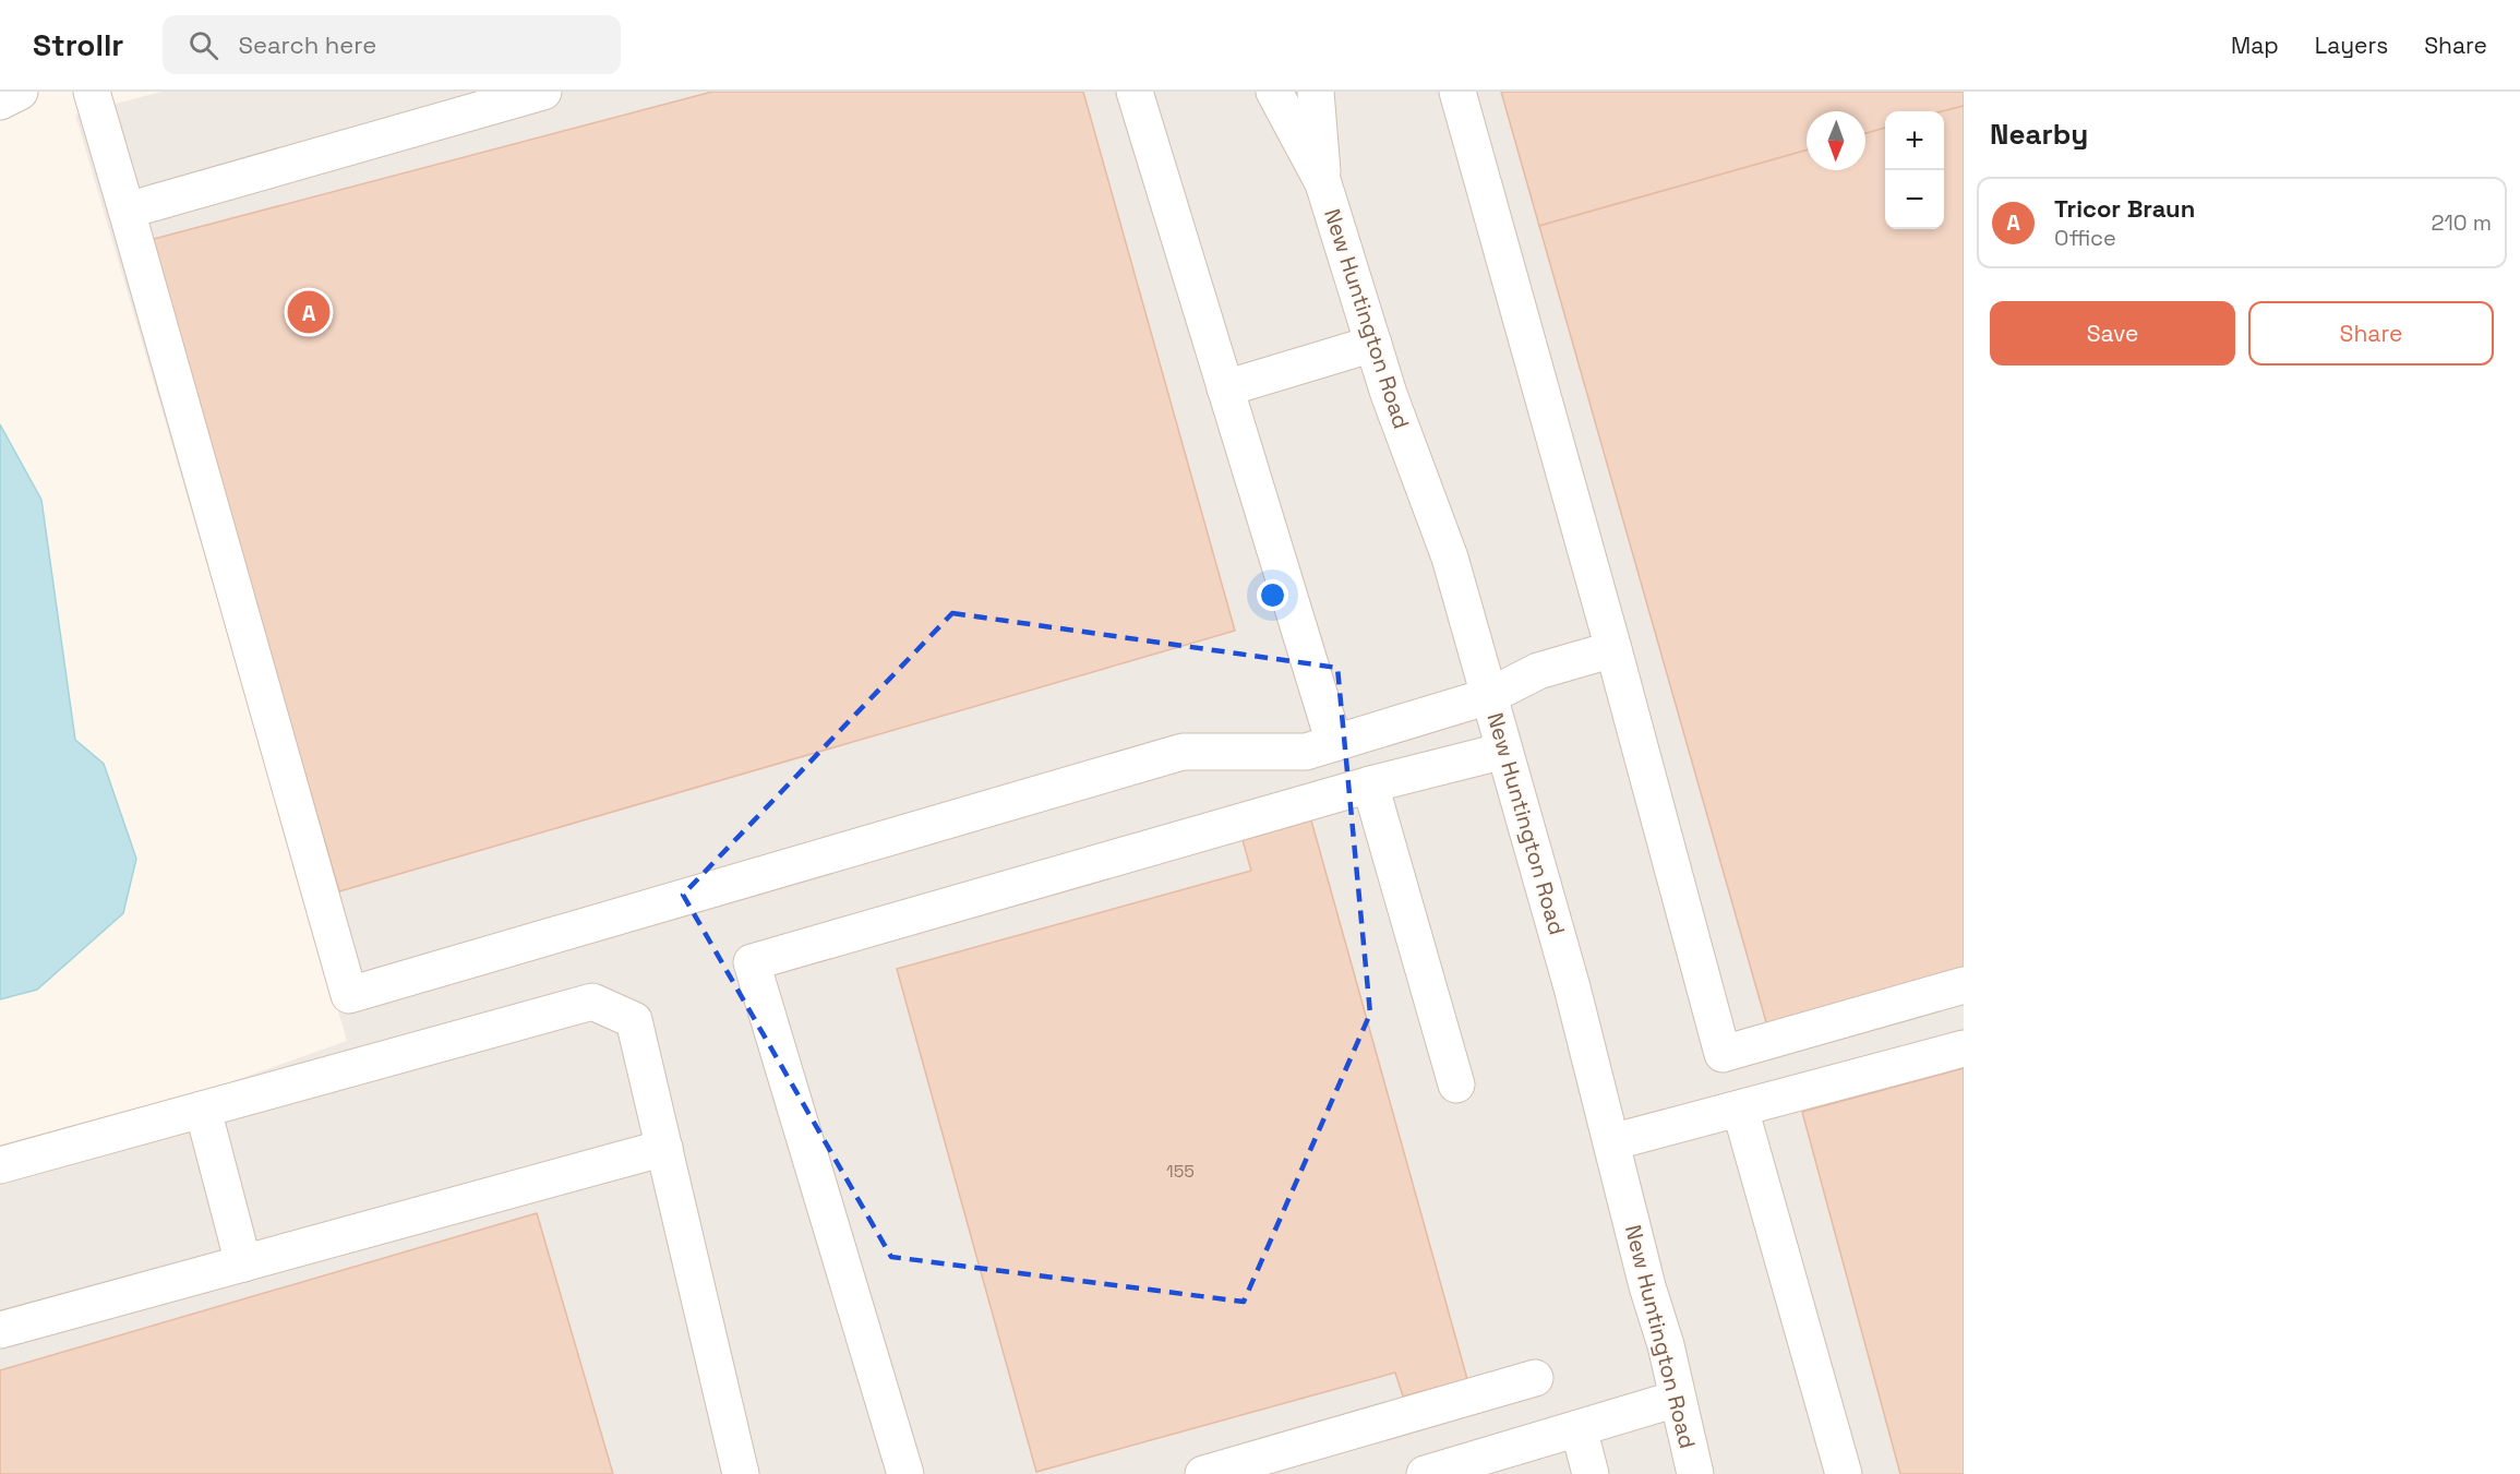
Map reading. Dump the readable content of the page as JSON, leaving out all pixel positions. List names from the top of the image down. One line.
{"streets":{"street":["New Huntington Road"]},"house_numbers":["155"],"north":"bottom","page":{"header":"Strollr","search":"Search here","nav":["Map","Layers","Share"],"heading":"Nearby","map_buttons":["+","−"],"list":[{"mark":"A","name":"Tricor Braun","note":"Office","value":"210 m"}],"buttons":["Save","Share"],"pins":"A"}}
